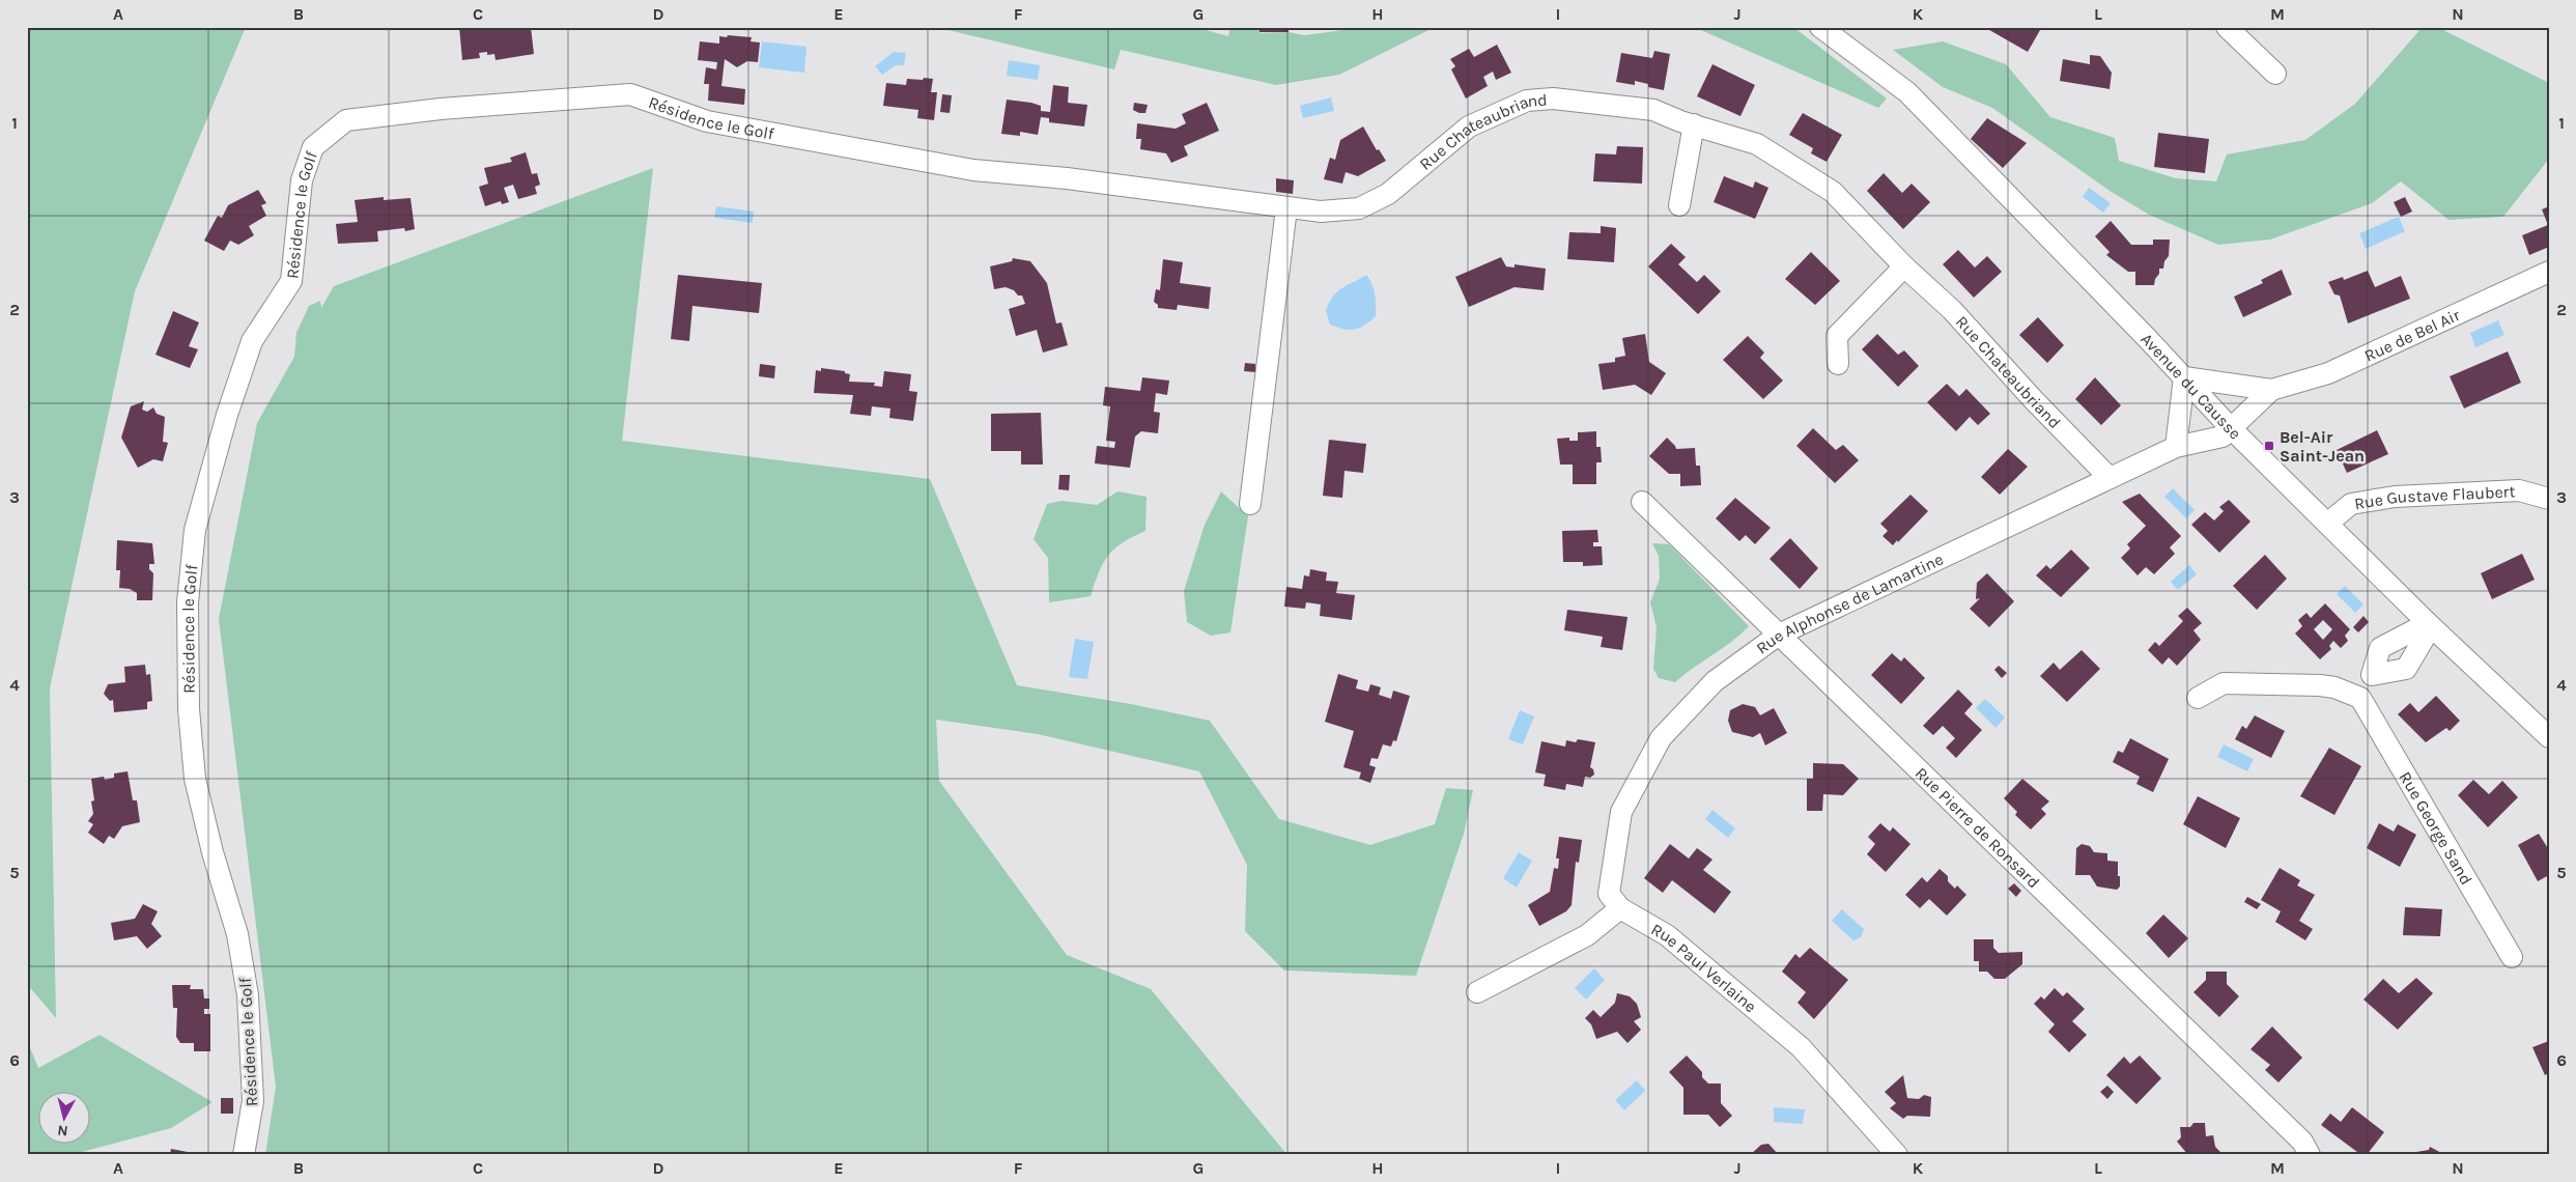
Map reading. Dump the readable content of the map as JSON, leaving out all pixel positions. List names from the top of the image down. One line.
{"streets":{"street":["Résidence le Golf","Rue Chateaubriand","Rue de Bel Air","Avenue du Causse","Rue Gustave Flaubert","Rue Alphonse de Lamartine","Rue George Sand","Rue Pierre de Ronsard","Rue Paul Verlaine"]},"crossings":[["Résidence le Golf","Rue Chateaubriand"],["Rue Chateaubriand","Rue Alphonse de Lamartine"],["Rue de Bel Air","Avenue du Causse"],["Rue de Bel Air","Rue Alphonse de Lamartine"],["Avenue du Causse","Rue Gustave Flaubert"],["Avenue du Causse","Rue Alphonse de Lamartine"],["Rue Alphonse de Lamartine","Rue Pierre de Ronsard"],["Rue Alphonse de Lamartine","Rue Paul Verlaine"]],"places":{"transit":["Bel-Air Saint-Jean"]},"north":"bottom","grid":{"columns":["A","B","C","D","E","F","G","H","I","J","K","L","M","N"],"rows":["1","2","3","4","5","6"]}}
